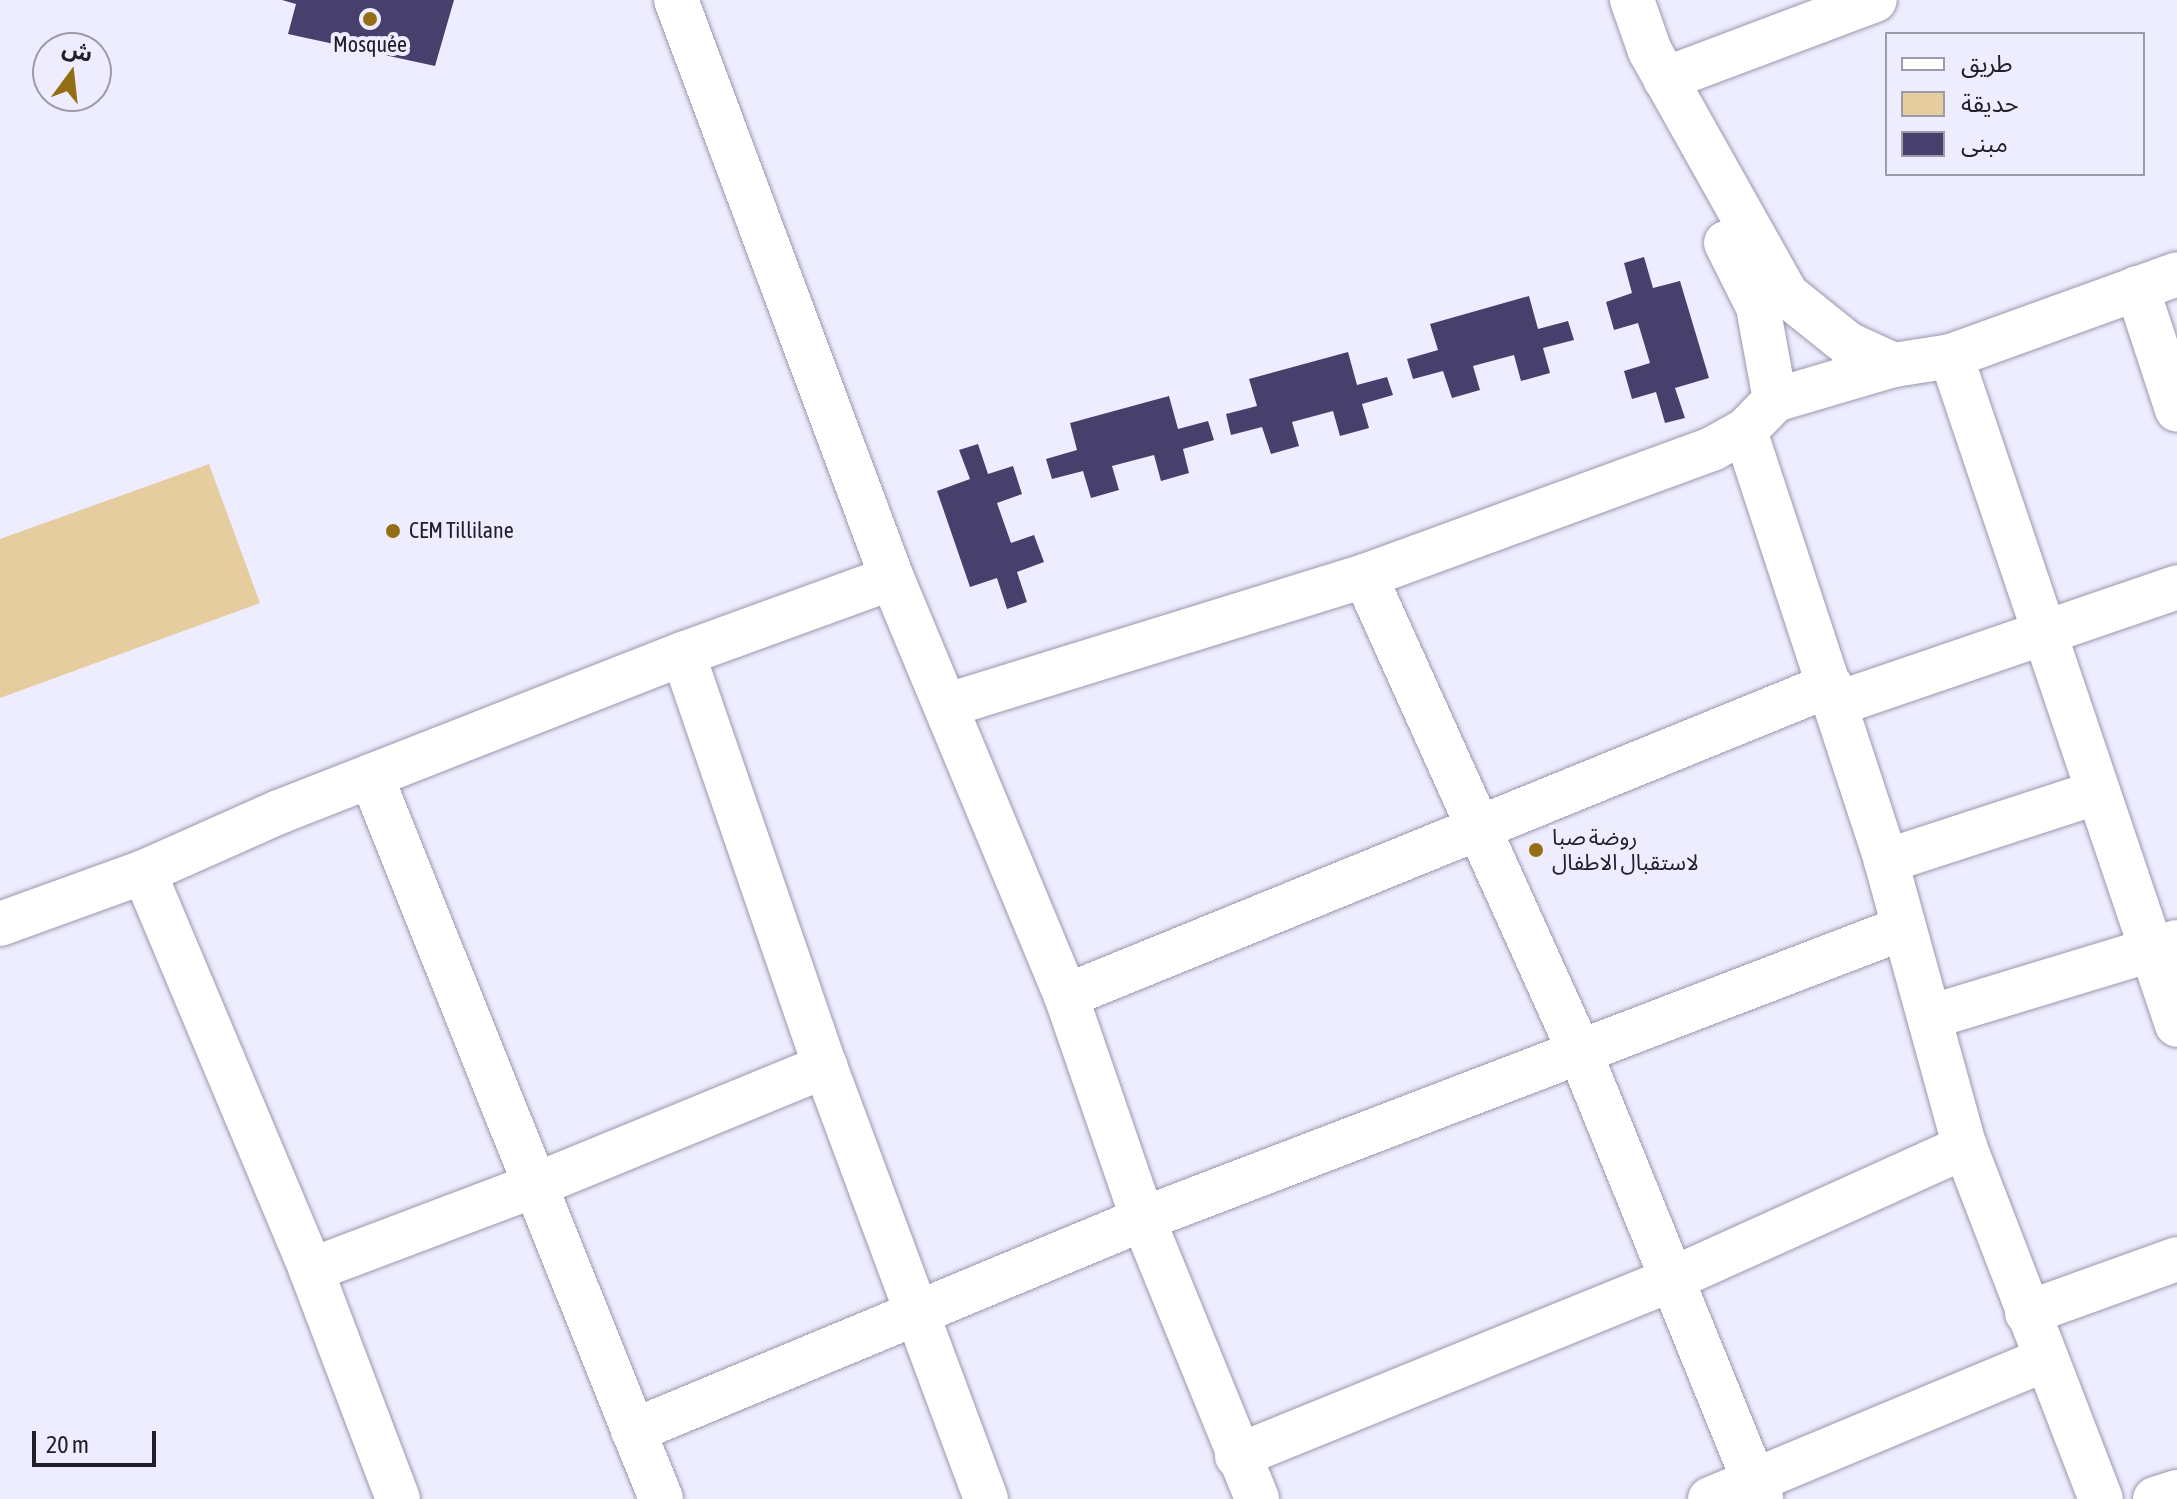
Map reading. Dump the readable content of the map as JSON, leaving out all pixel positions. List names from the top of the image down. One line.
{"places":["Mosquée","CEM Tillilane","روضة صبا لاستقبال الاطفال"],"legend":["طريق","حديقة","مبنى"],"scale_bar":"20 m","north":"top"}
